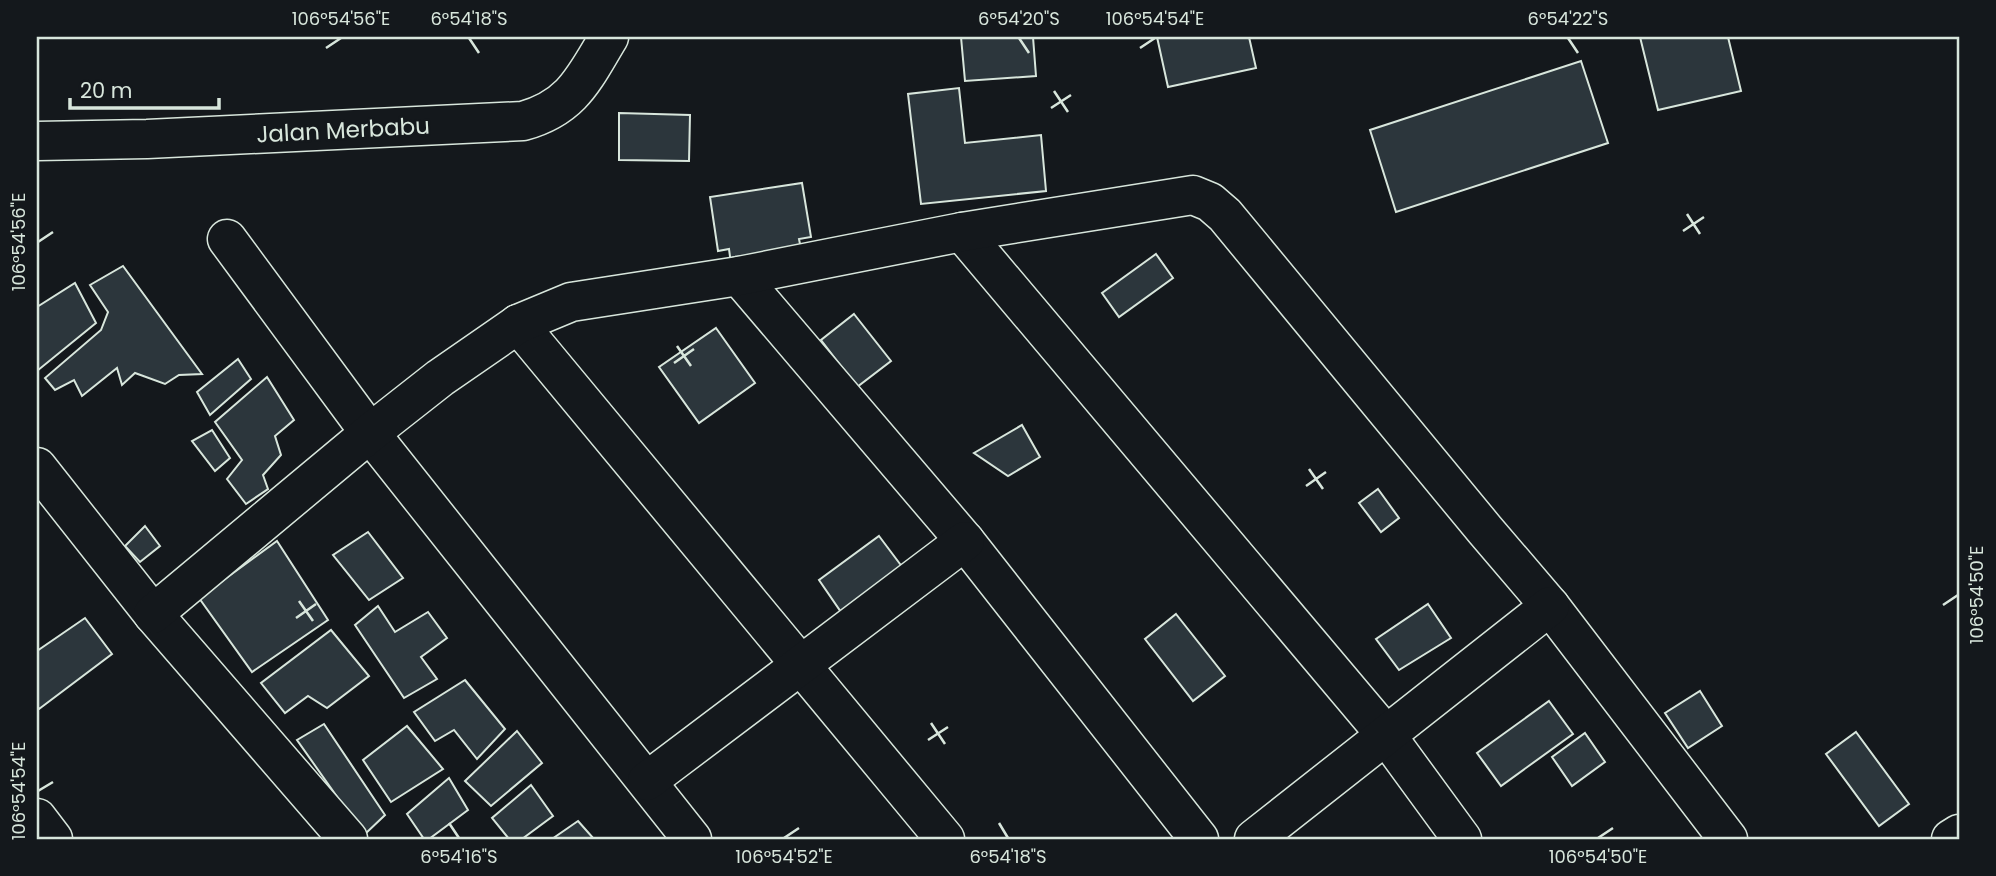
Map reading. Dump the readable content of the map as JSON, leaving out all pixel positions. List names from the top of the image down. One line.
{"streets":{"street":["Jalan Merbabu"]},"scale_bar":"20 m","coordinates":["106°54'56\"E","6°54'18\"S","6°54'20\"S","106°54'54\"E","6°54'22\"S","106°54'50\"E","6°54'16\"S","106°54'52\"E"]}
